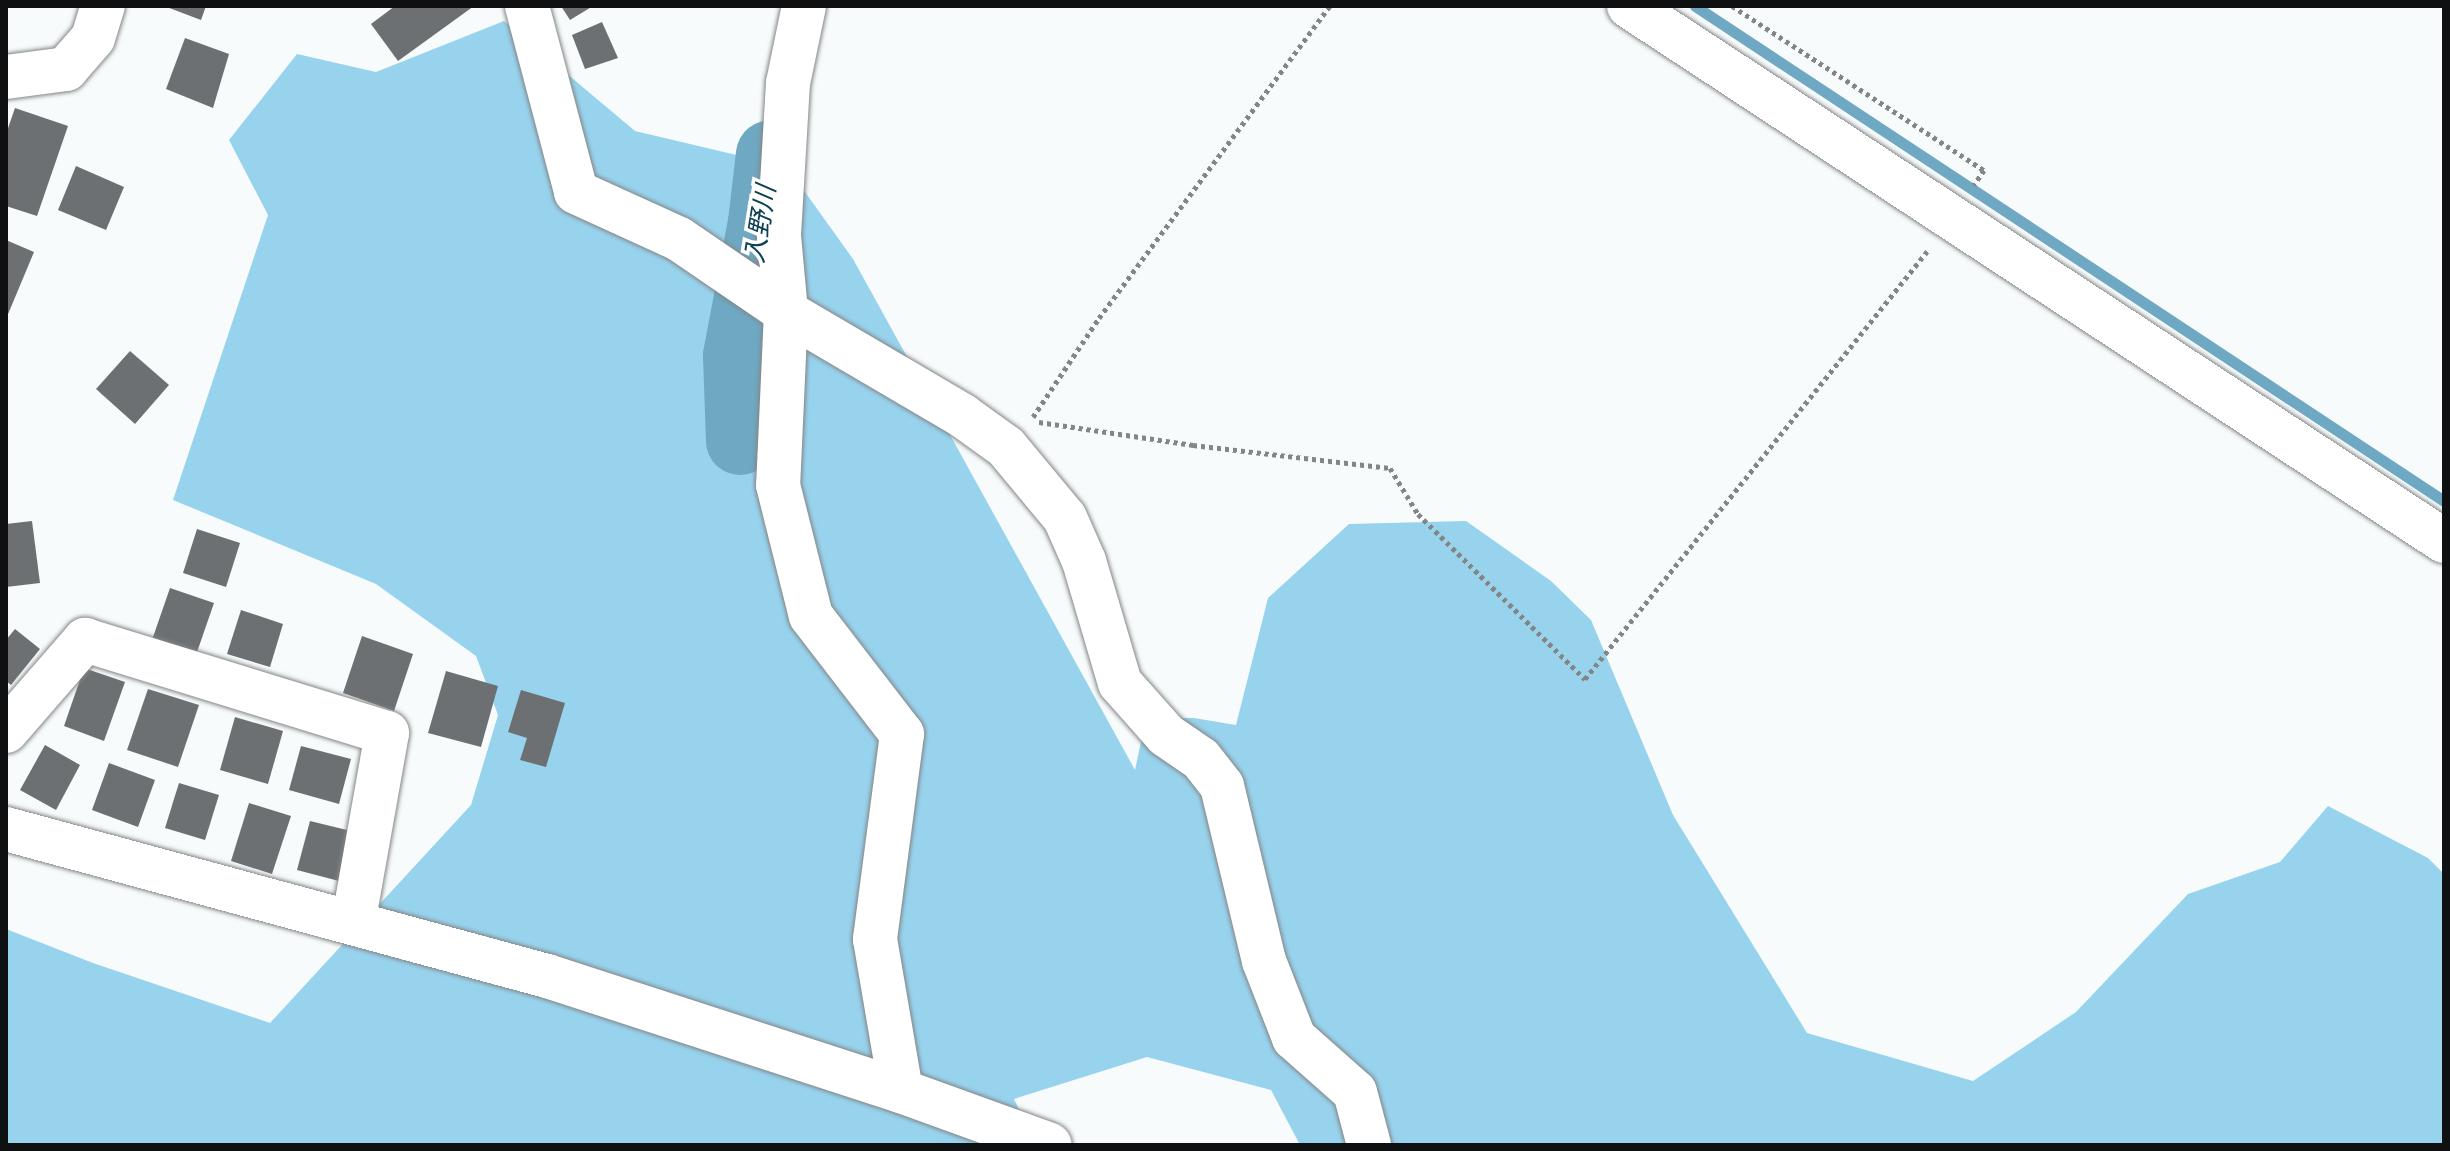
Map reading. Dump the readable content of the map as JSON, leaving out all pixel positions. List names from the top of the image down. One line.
{"water":["入野川"]}
